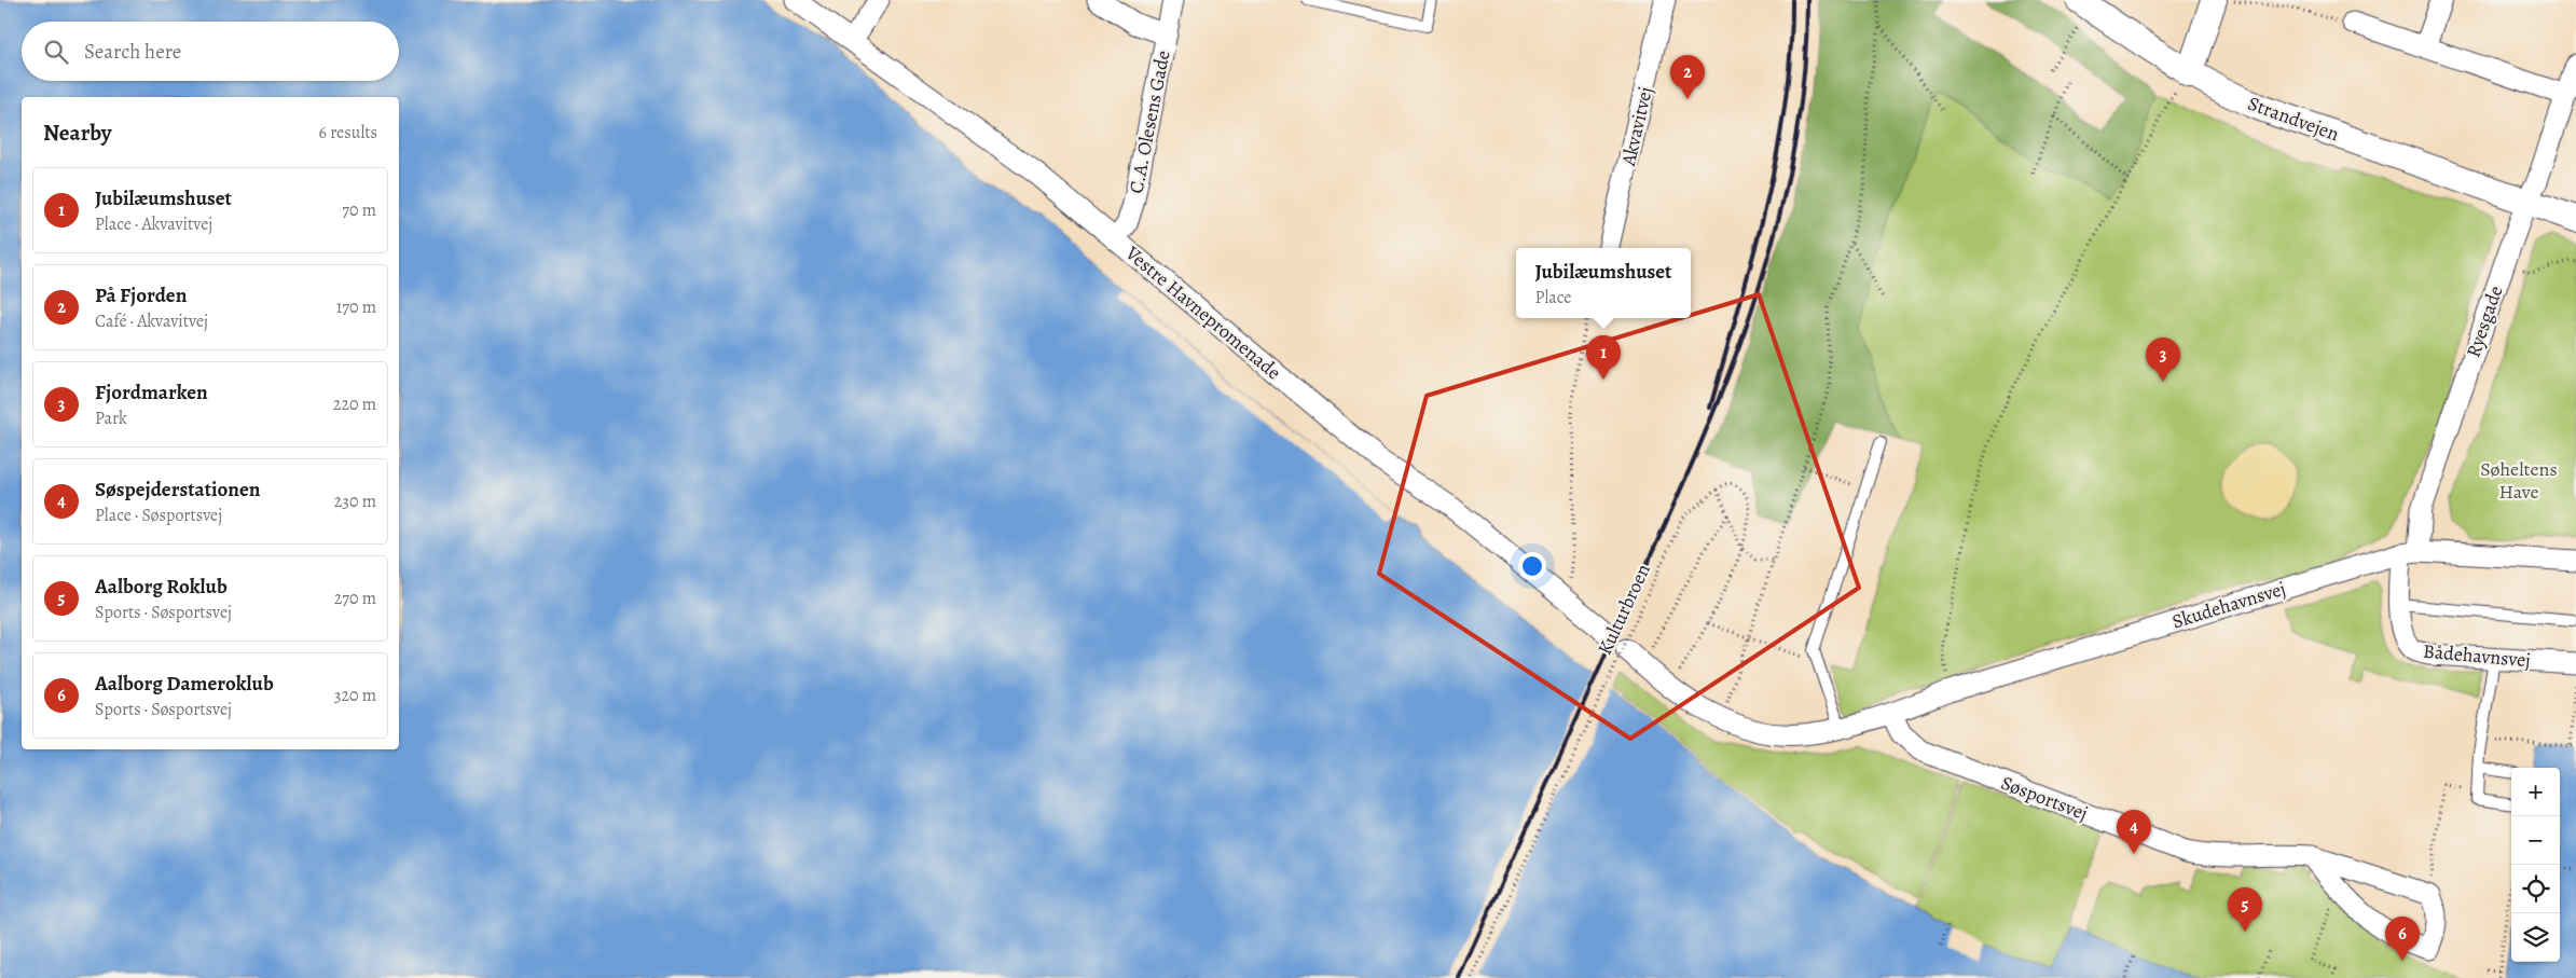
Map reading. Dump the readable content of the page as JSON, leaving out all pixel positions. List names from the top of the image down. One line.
{"streets":{"street":["Strandvejen","C.A. Olesens Gade","Akvavitvej","Vestre Havnepromenade","Ryesgade","Skudehavnsvej","Bådehavnsvej","Søsportsvej"],"path":["Kulturbroen"]},"crossings":[["Strandvejen","Ryesgade"],["C.A. Olesens Gade","Vestre Havnepromenade"],["Ryesgade","Skudehavnsvej"],["Ryesgade","Bådehavnsvej"],["Skudehavnsvej","Bådehavnsvej"],["Skudehavnsvej","Søsportsvej"]],"parks":["Søheltens Have"],"page":{"search":"Search here","pins":["2","1","3","4","5","6"],"heading":["Nearby","6 results"],"list":[{"mark":"1","name":"Jubilæumshuset","note":"Place · Akvavitvej","value":"70 m"},{"mark":"2","name":"På Fjorden","note":"Café · Akvavitvej","value":"170 m"},{"mark":"3","name":"Fjordmarken","note":"Park","value":"220 m"},{"mark":"4","name":"Søspejderstationen","note":"Place · Søsportsvej","value":"230 m"},{"mark":"5","name":"Aalborg Roklub","note":"Sports · Søsportsvej","value":"270 m"},{"mark":"6","name":"Aalborg Dameroklub","note":"Sports · Søsportsvej","value":"320 m"}],"popup":["Jubilæumshuset","Place"],"map_buttons":["+","−"]}}
